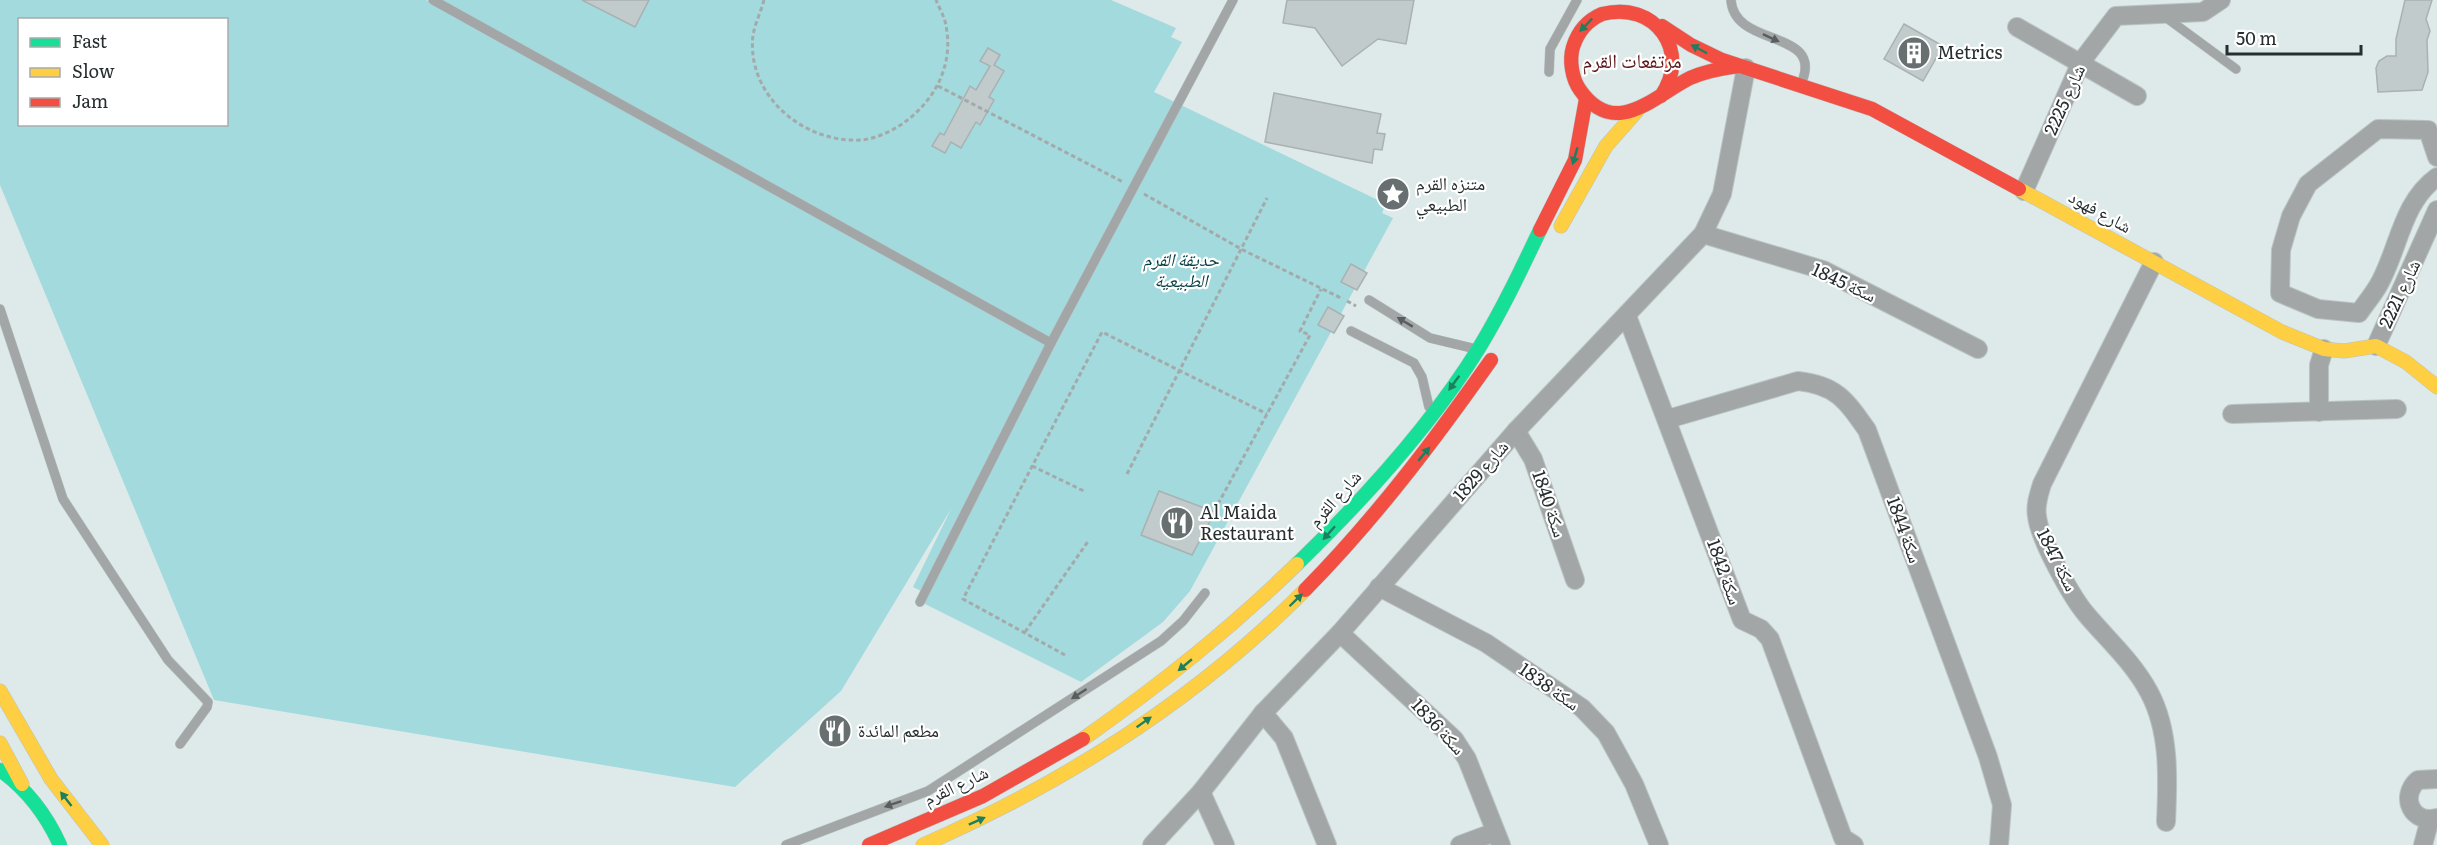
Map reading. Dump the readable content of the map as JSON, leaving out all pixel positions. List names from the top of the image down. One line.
{"streets":{"main road":["شارع فهود","شارع القرم"],"street":["شارع 2225","1845 سكة","شارع 2221","1829 شارع","سكة 1840","سكة 1844","سكة 1847","سكة 1842","1838 سكة","سكة 1836"]},"crossings":[["شارع 2225","شارع فهود"],["شارع فهود","شارع 2221"],["شارع فهود","1829 شارع"],["شارع فهود","شارع القرم"],["شارع فهود","سكة 1847"],["1845 سكة","1829 شارع"],["1829 شارع","سكة 1840"],["1829 شارع","سكة 1842"],["1829 شارع","1838 سكة"],["1829 شارع","سكة 1836"],["سكة 1844","سكة 1842"]],"districts":["مرتفعات القرم"],"parks":["حديقة القرم الطبيعية"],"places":{"building":["Metrics"],"place":["متنزه القرم الطبيعي"],"restaurant":["Al Maida Restaurant","مطعم المائدة"]},"legend":["Fast","Slow","Jam"],"scale_bar":"50 m"}
